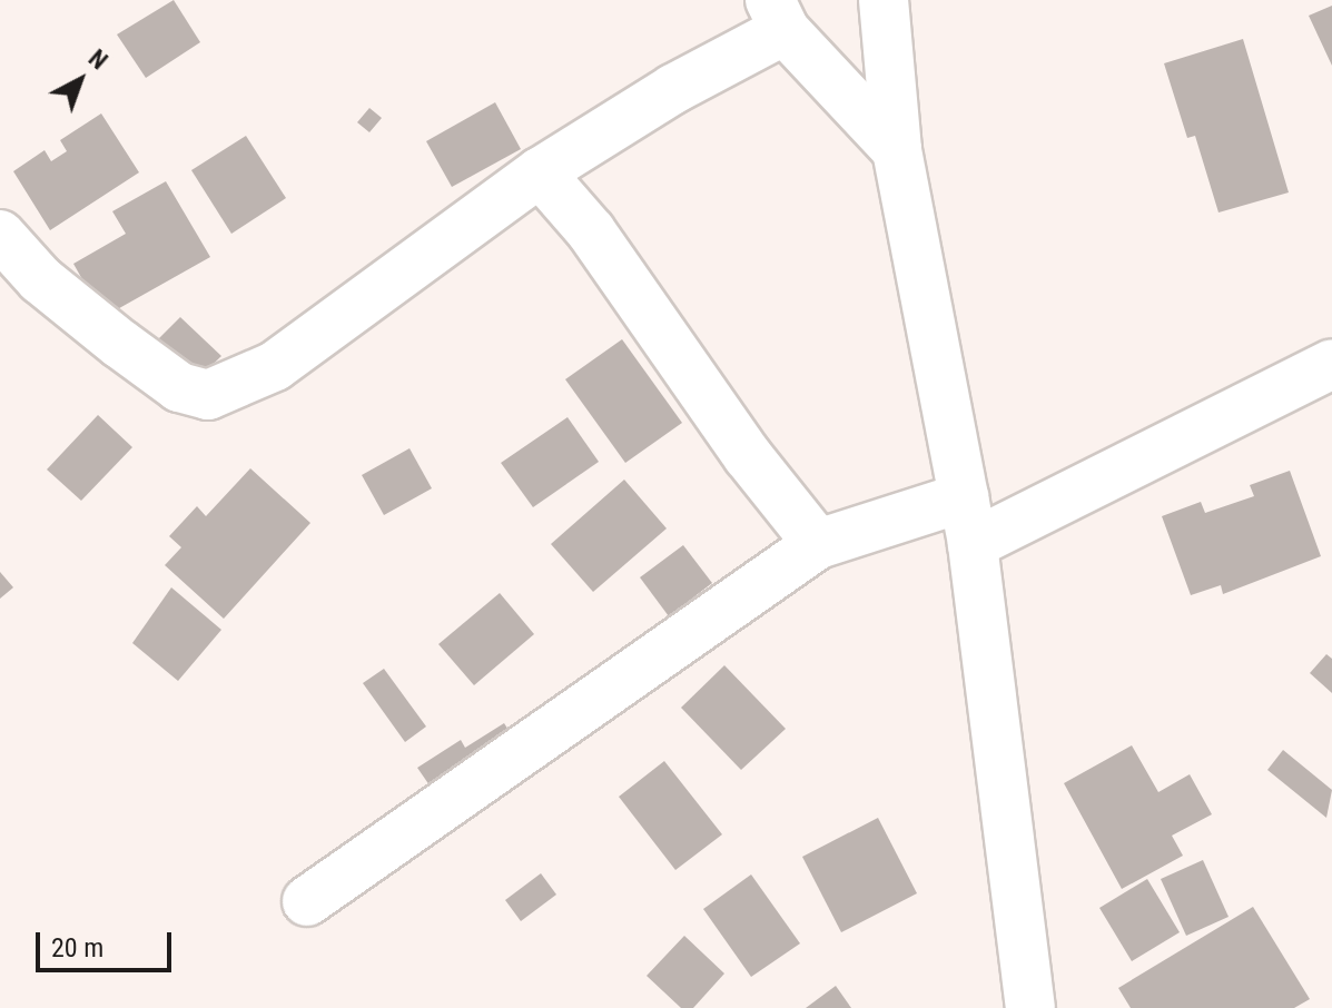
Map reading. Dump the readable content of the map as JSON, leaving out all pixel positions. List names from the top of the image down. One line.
{"scale_bar":"20 m","north":"top right"}
